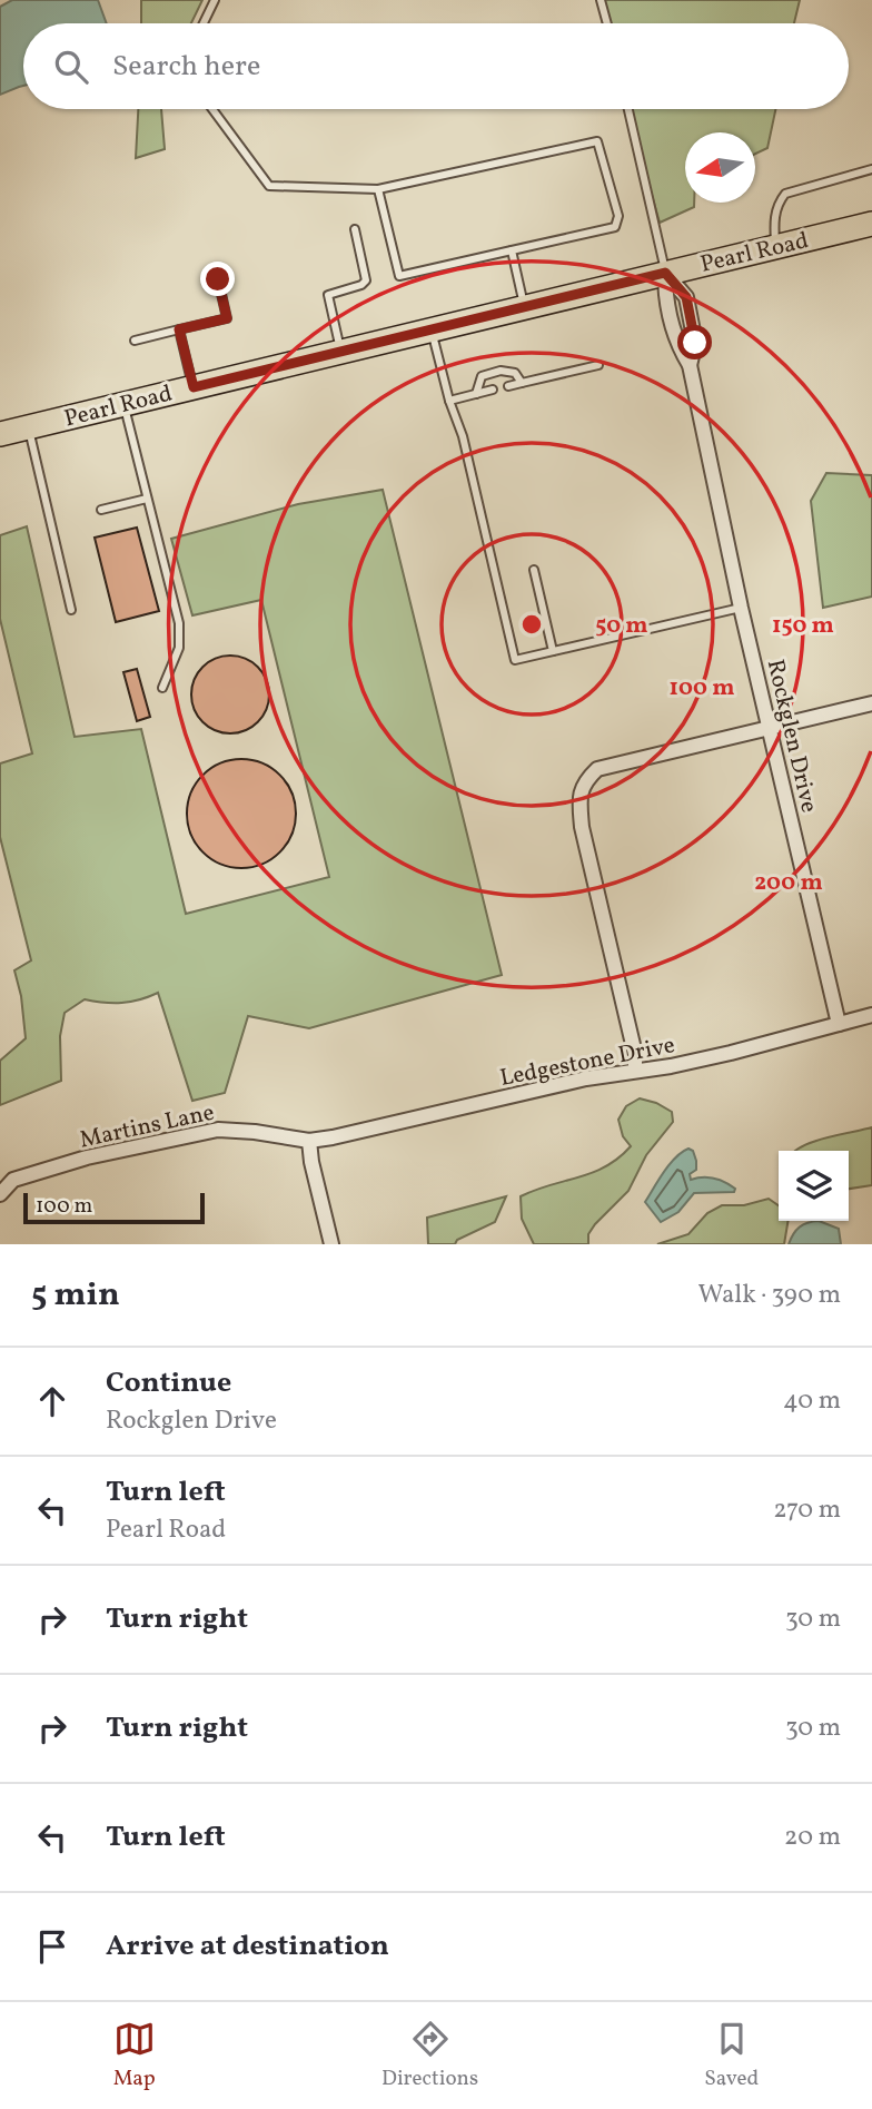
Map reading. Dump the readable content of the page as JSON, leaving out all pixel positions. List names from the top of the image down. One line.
{"streets":{"main road":["Pearl Road"],"street":["Rockglen Drive","Ledgestone Drive","Martins Lane"]},"crossings":[["Pearl Road","Rockglen Drive"],["Rockglen Drive","Ledgestone Drive"],["Ledgestone Drive","Martins Lane"]],"scale_bar":"100 m","north":"left","page":{"search":"Search here","scale":"100 m","heading":["5 min","Walk · 390 m"],"list":[["Continue","Rockglen Drive","40 m"],["Turn left","Pearl Road","270 m"],["Turn right","30 m"],["Turn right","30 m"],["Turn left","20 m"],"Arrive at destination"],"nav":["Map","Directions","Saved"]},"rings":["50 m","150 m","100 m","200 m"]}
